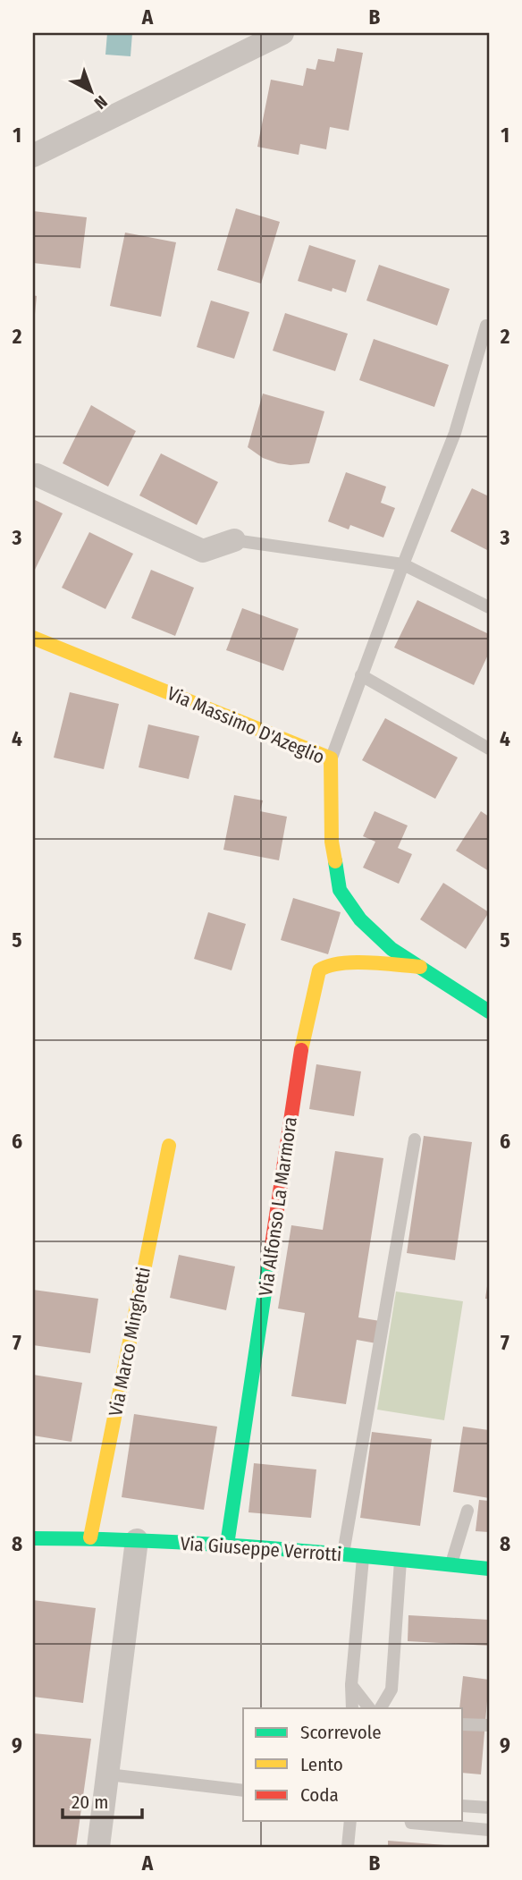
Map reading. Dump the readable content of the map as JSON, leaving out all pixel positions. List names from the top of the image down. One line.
{"streets":{"street":["Via Massimo D'Azeglio","Via Alfonso La Marmora","Via Marco Minghetti","Via Giuseppe Verrotti"]},"crossings":[["Via Massimo D'Azeglio","Via Alfonso La Marmora"],["Via Alfonso La Marmora","Via Giuseppe Verrotti"],["Via Marco Minghetti","Via Giuseppe Verrotti"]],"legend":["Scorrevole","Lento","Coda"],"scale_bar":"20 m","north":"bottom right","grid":{"columns":["A","B"],"rows":["1","2","3","4","5","6","7","8","9"]}}
